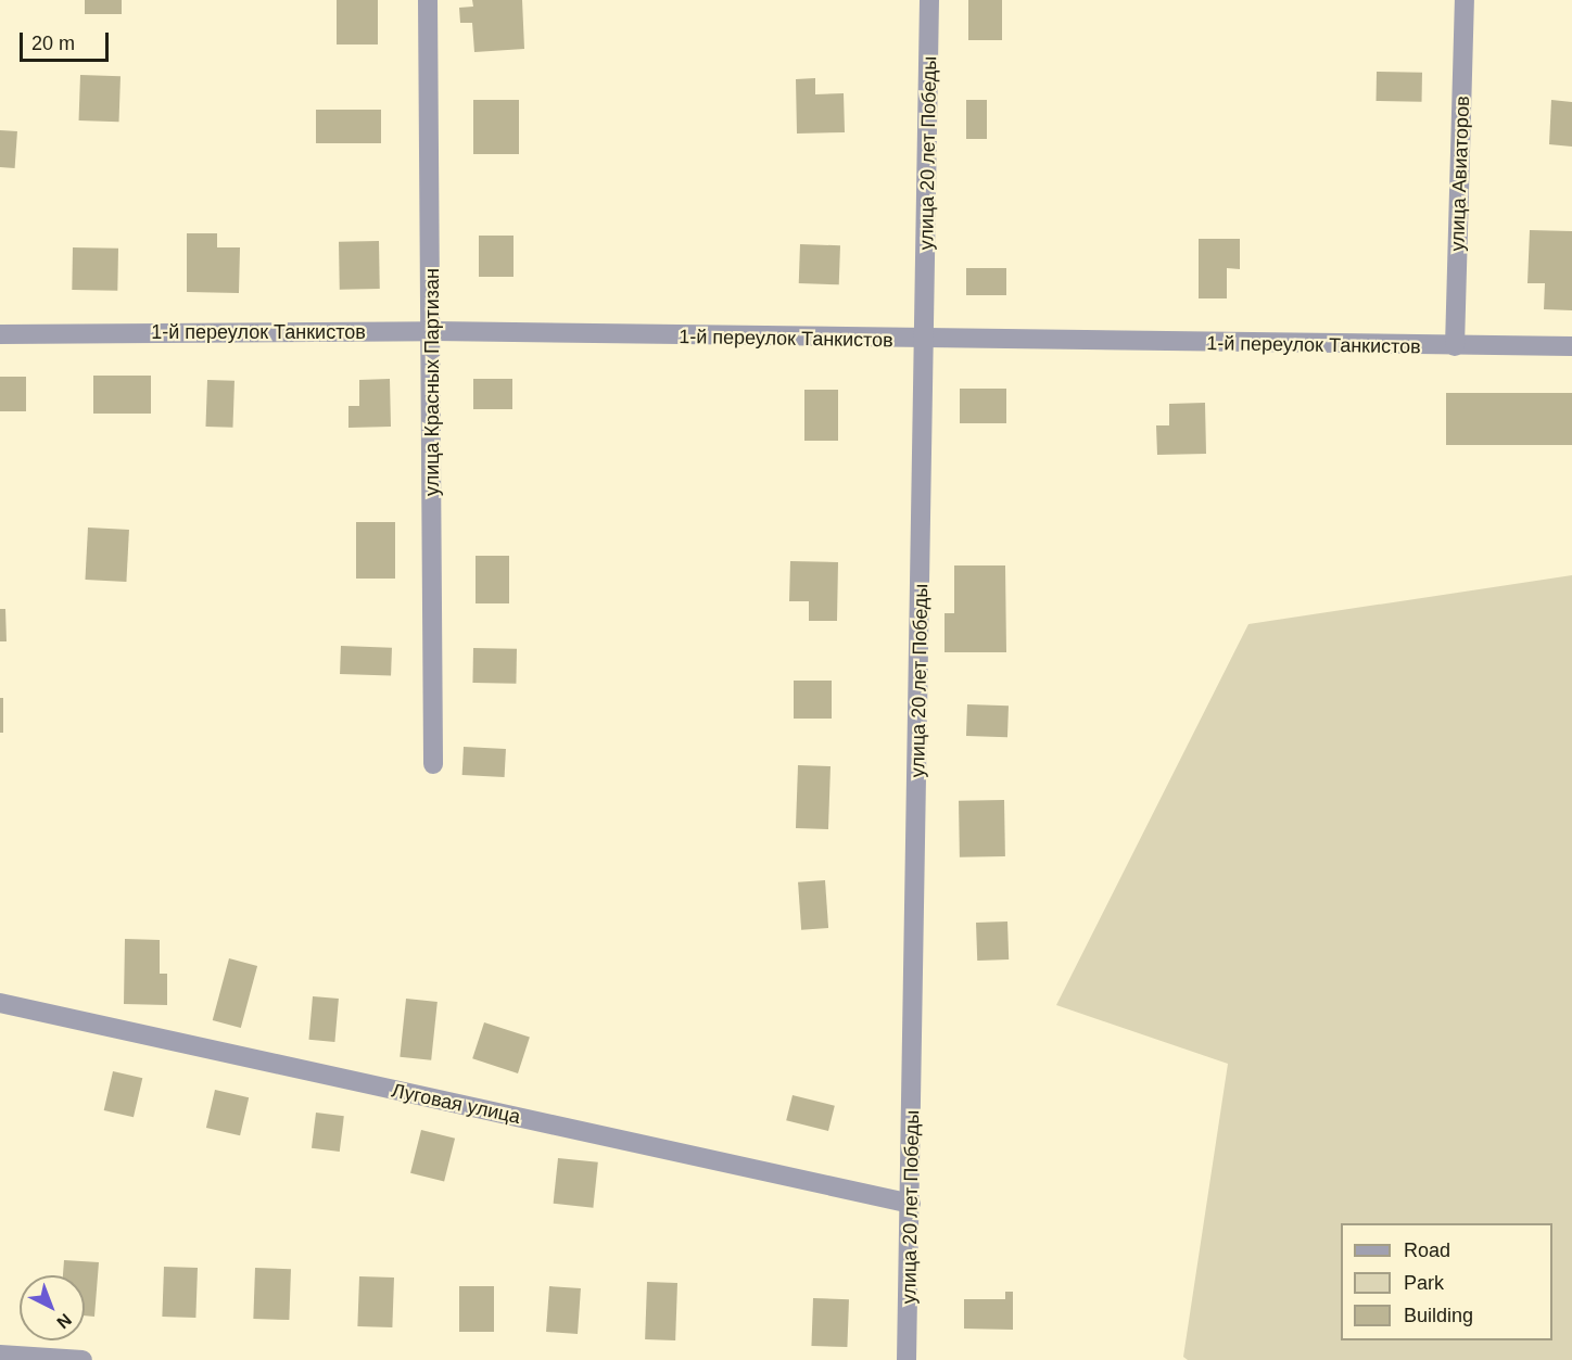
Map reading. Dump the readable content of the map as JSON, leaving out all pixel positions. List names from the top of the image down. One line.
{"streets":{"street":["улица 20 лет Победы","улица Авиаторов","1-й переулок Танкистов","улица Красных Партизан","Луговая улица"]},"crossings":[["улица 20 лет Победы","1-й переулок Танкистов"],["улица 20 лет Победы","Луговая улица"],["улица Авиаторов","1-й переулок Танкистов"],["1-й переулок Танкистов","улица Красных Партизан"]],"legend":["Road","Park","Building"],"scale_bar":"20 m","north":"bottom right"}
